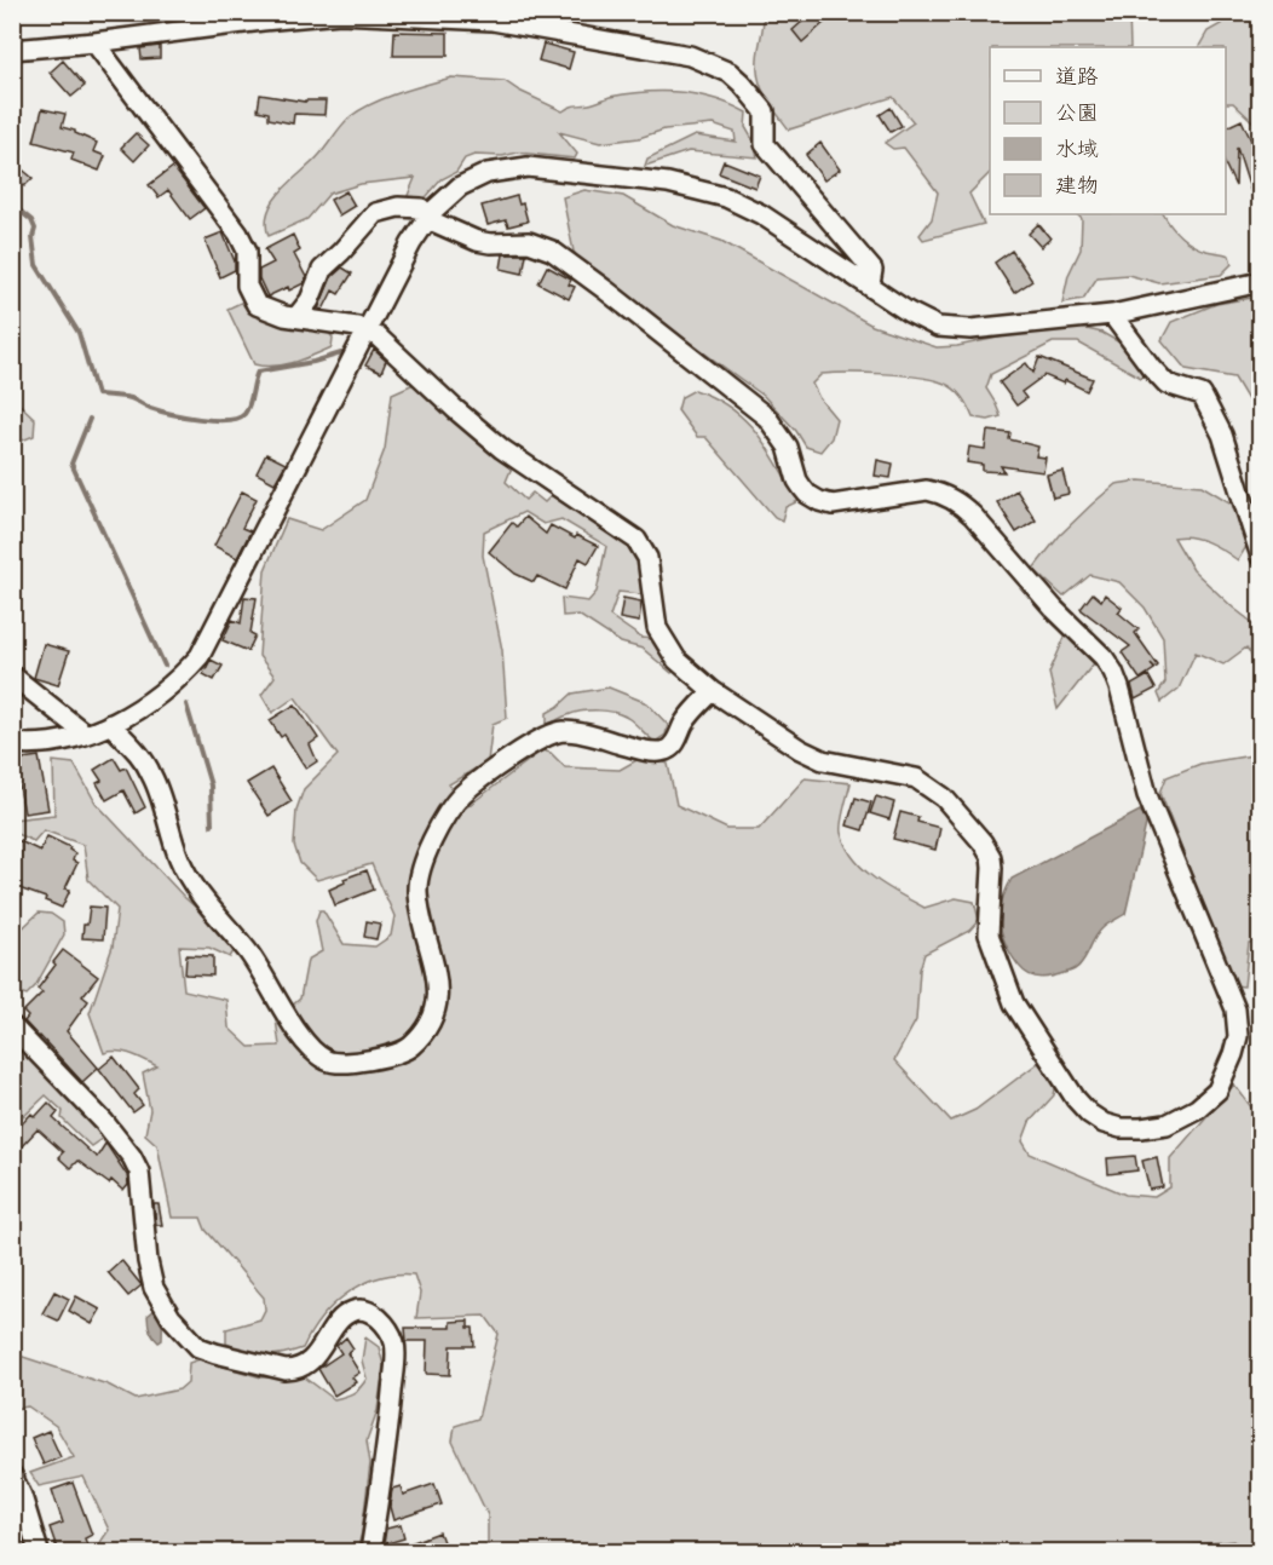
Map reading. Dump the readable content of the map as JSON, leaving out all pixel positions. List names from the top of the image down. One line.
{"legend":["道路","公園","水域","建物"]}
